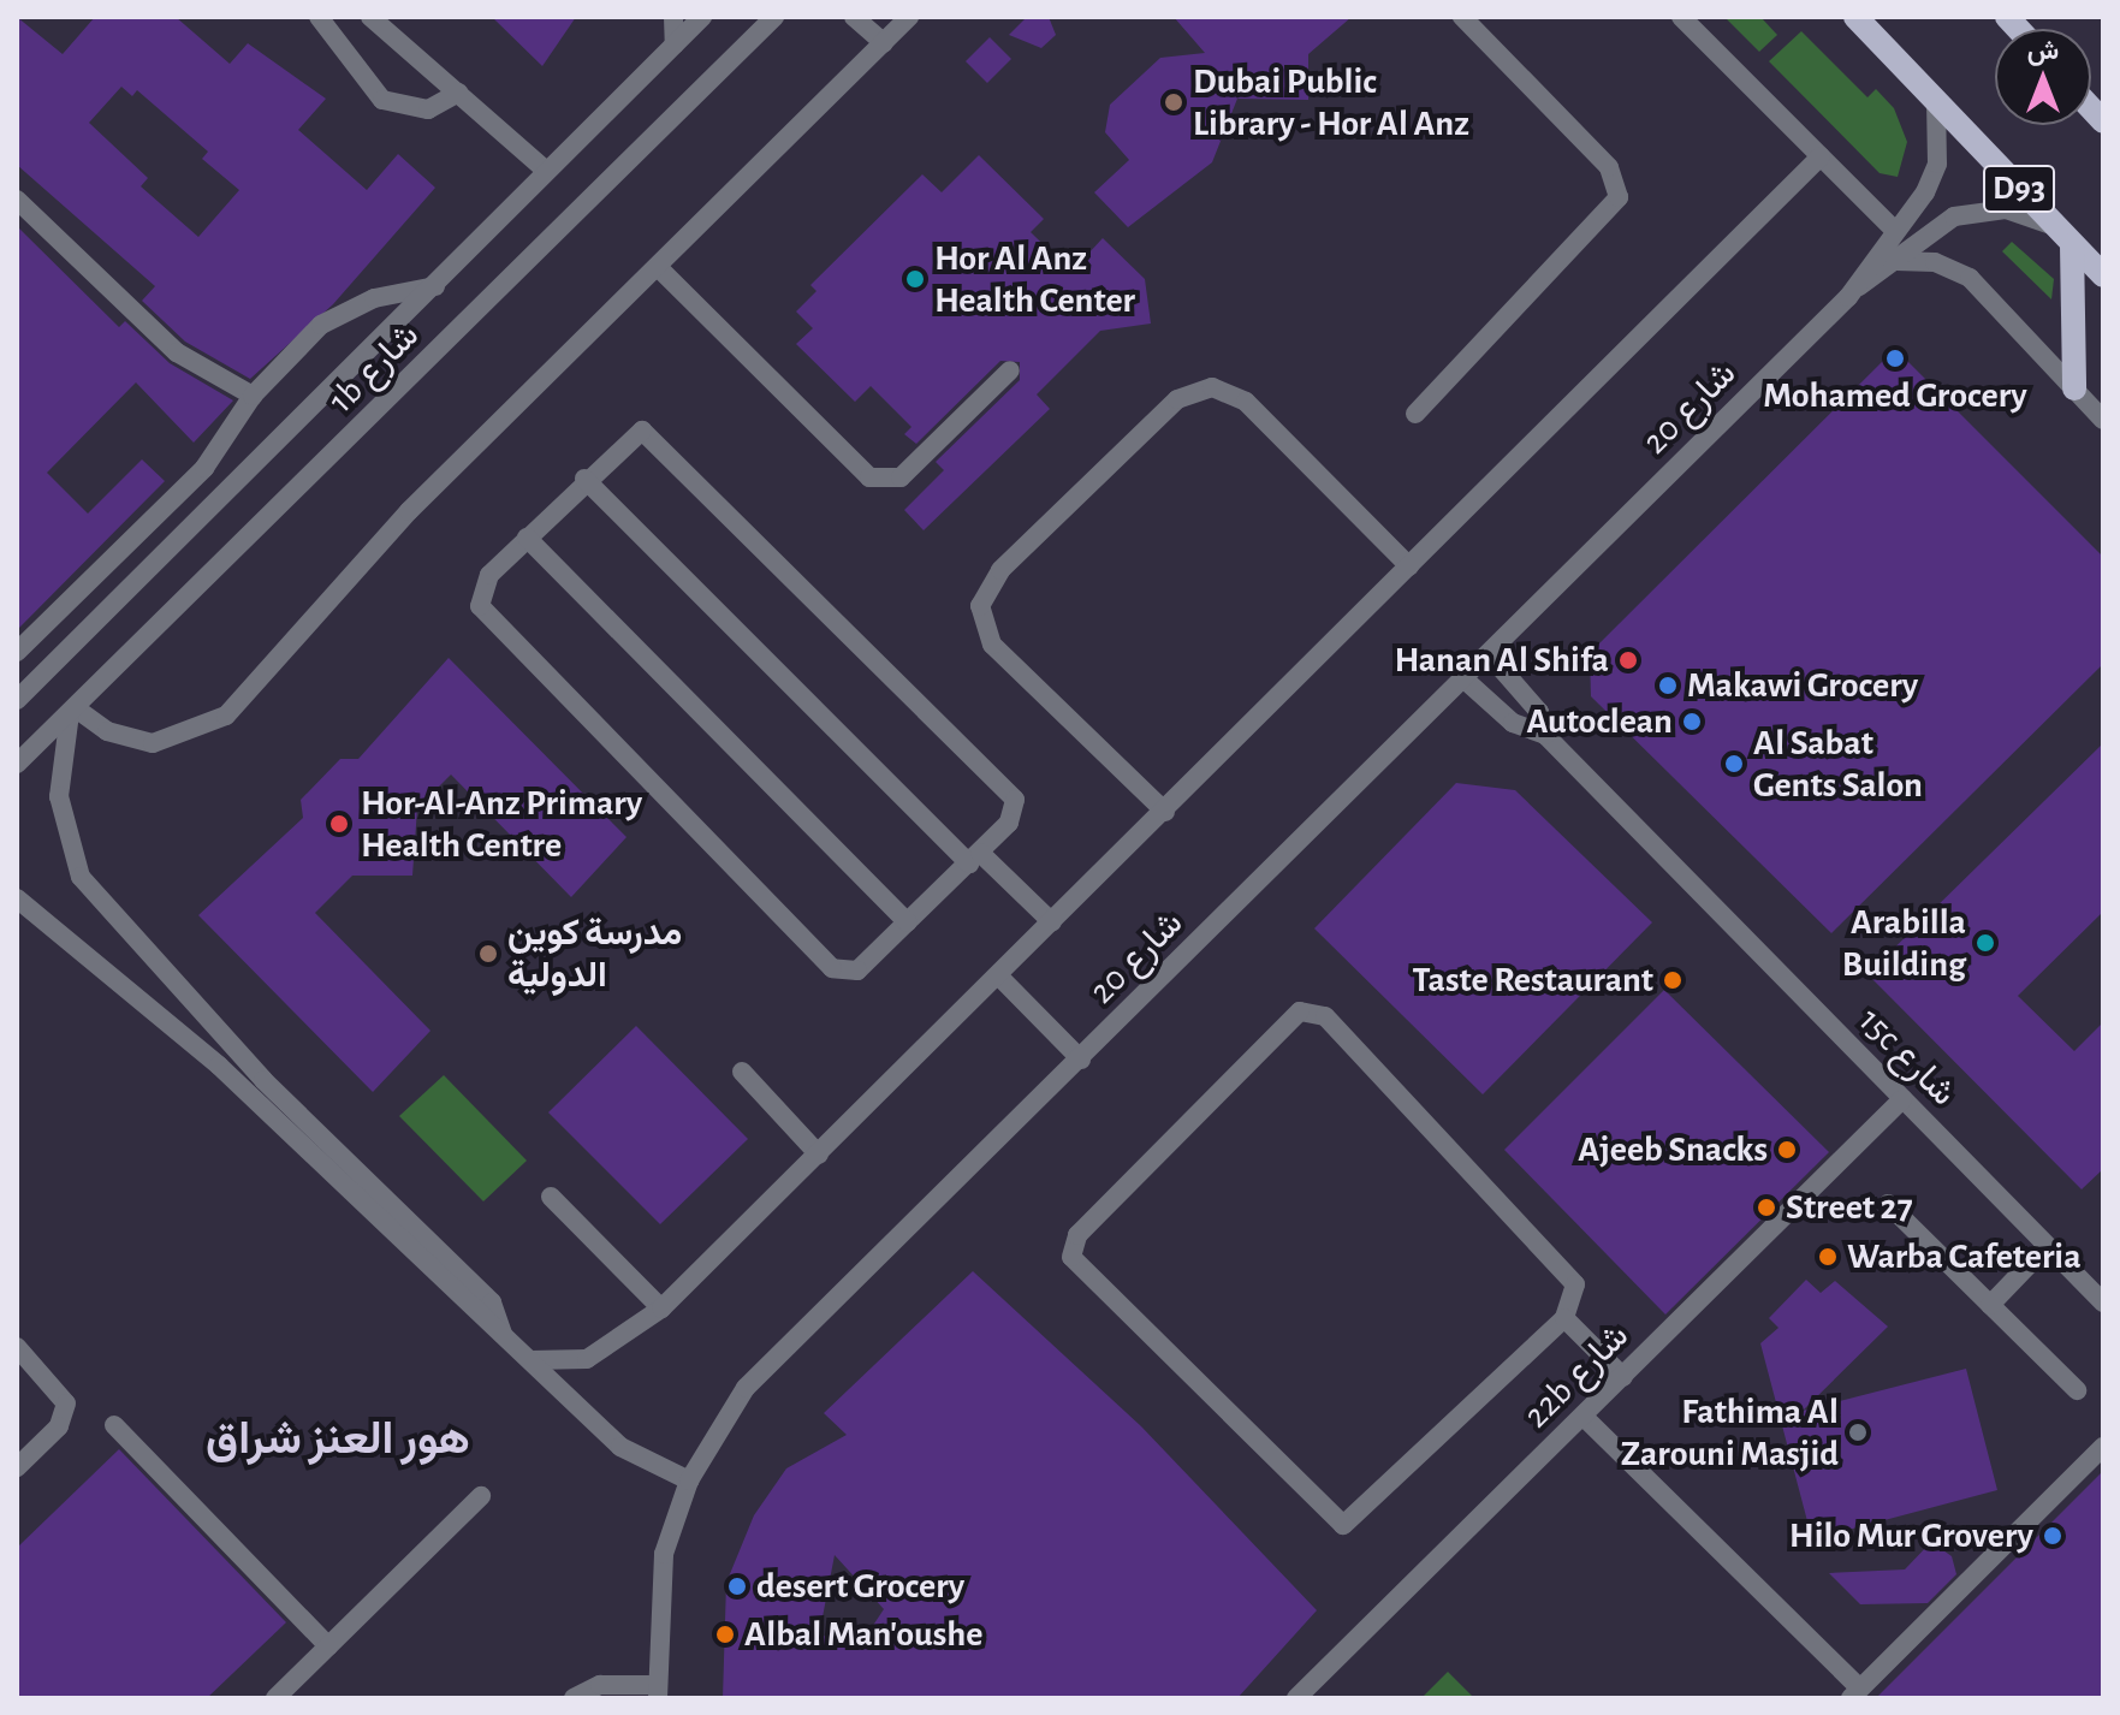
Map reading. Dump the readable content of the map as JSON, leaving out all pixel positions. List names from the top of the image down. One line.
{"streets":{"main road":["D93"],"street":["1b شارع","شارع 20","15c شارع","22b شارع"]},"crossings":[["D93","شارع 20"],["شارع 20","15c شارع"],["15c شارع","22b شارع"]],"districts":["هور العنز شراق"],"places":["Dubai Public Library - Hor Al Anz","Hor Al Anz Health Center","Mohamed Grocery","Hanan Al Shifa","Makawi Grocery","Autoclean","Al Sabat Gents Salon","Hor-Al-Anz Primary Health Centre","Arabilla Building","مدرسة كوين الدولية","Taste Restaurant","Ajeeb Snacks","Street 27","Warba Cafeteria","Fathima Al Zarouni Masjid","Hilo Mur Grovery","desert Grocery","Albal Man'oushe"],"north":"top"}
